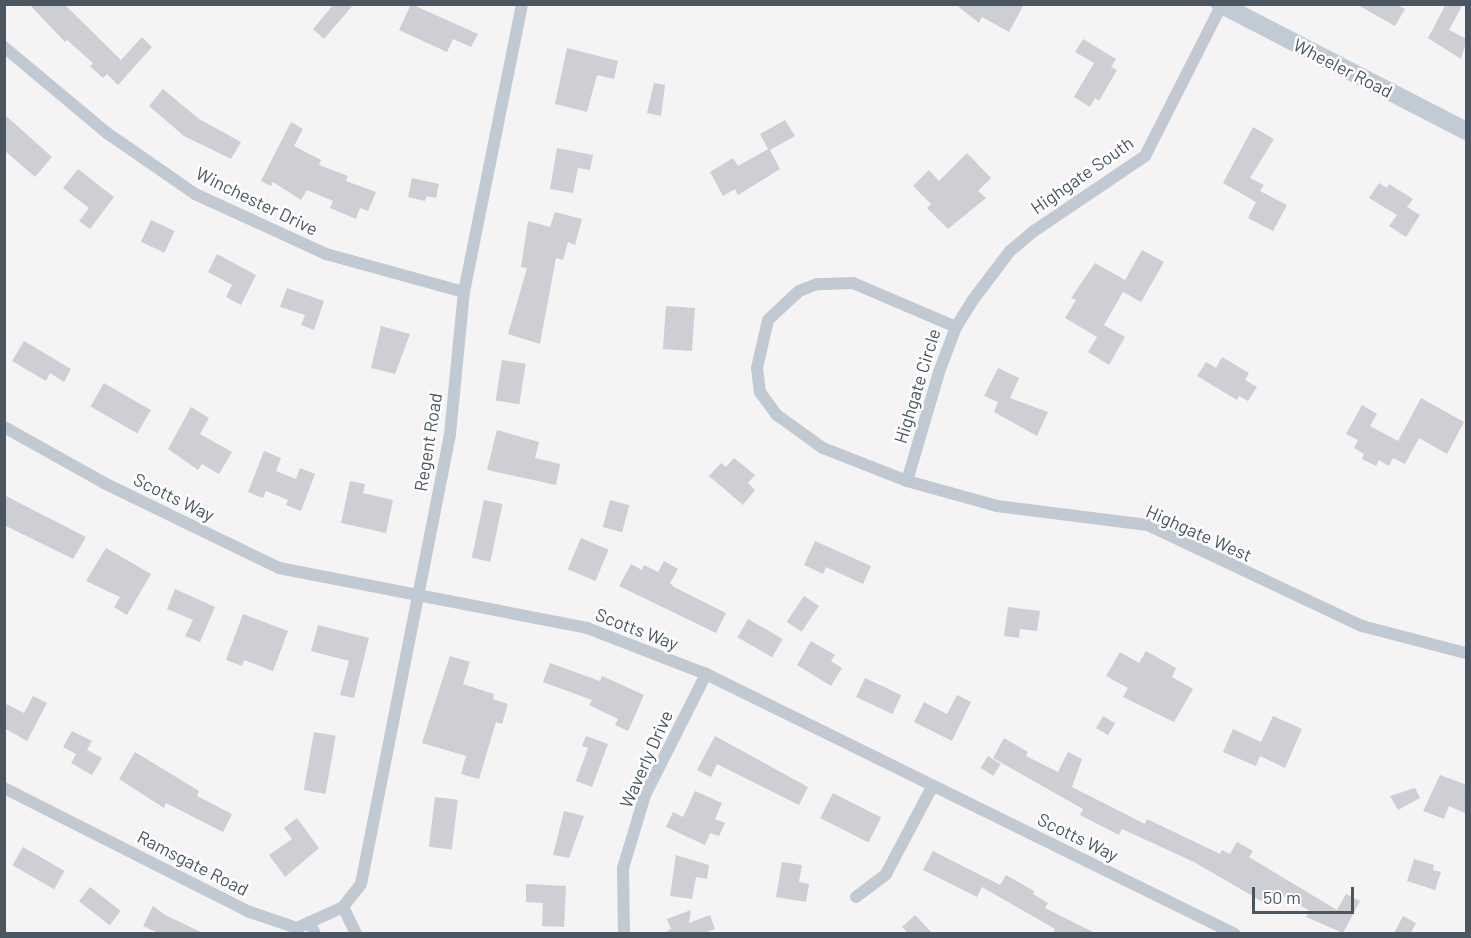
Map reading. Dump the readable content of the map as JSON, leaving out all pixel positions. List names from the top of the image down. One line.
{"streets":{"street":["Wheeler Road","Highgate South","Winchester Drive","Highgate Circle","Regent Road","Scotts Way","Highgate West","Waverly Drive","Ramsgate Road"]},"crossings":[["Wheeler Road","Highgate South"],["Highgate South","Highgate Circle"],["Highgate South","Highgate West"],["Winchester Drive","Regent Road"],["Highgate Circle","Highgate West"],["Regent Road","Scotts Way"],["Regent Road","Ramsgate Road"],["Scotts Way","Waverly Drive"]],"scale_bar":"50 m"}
